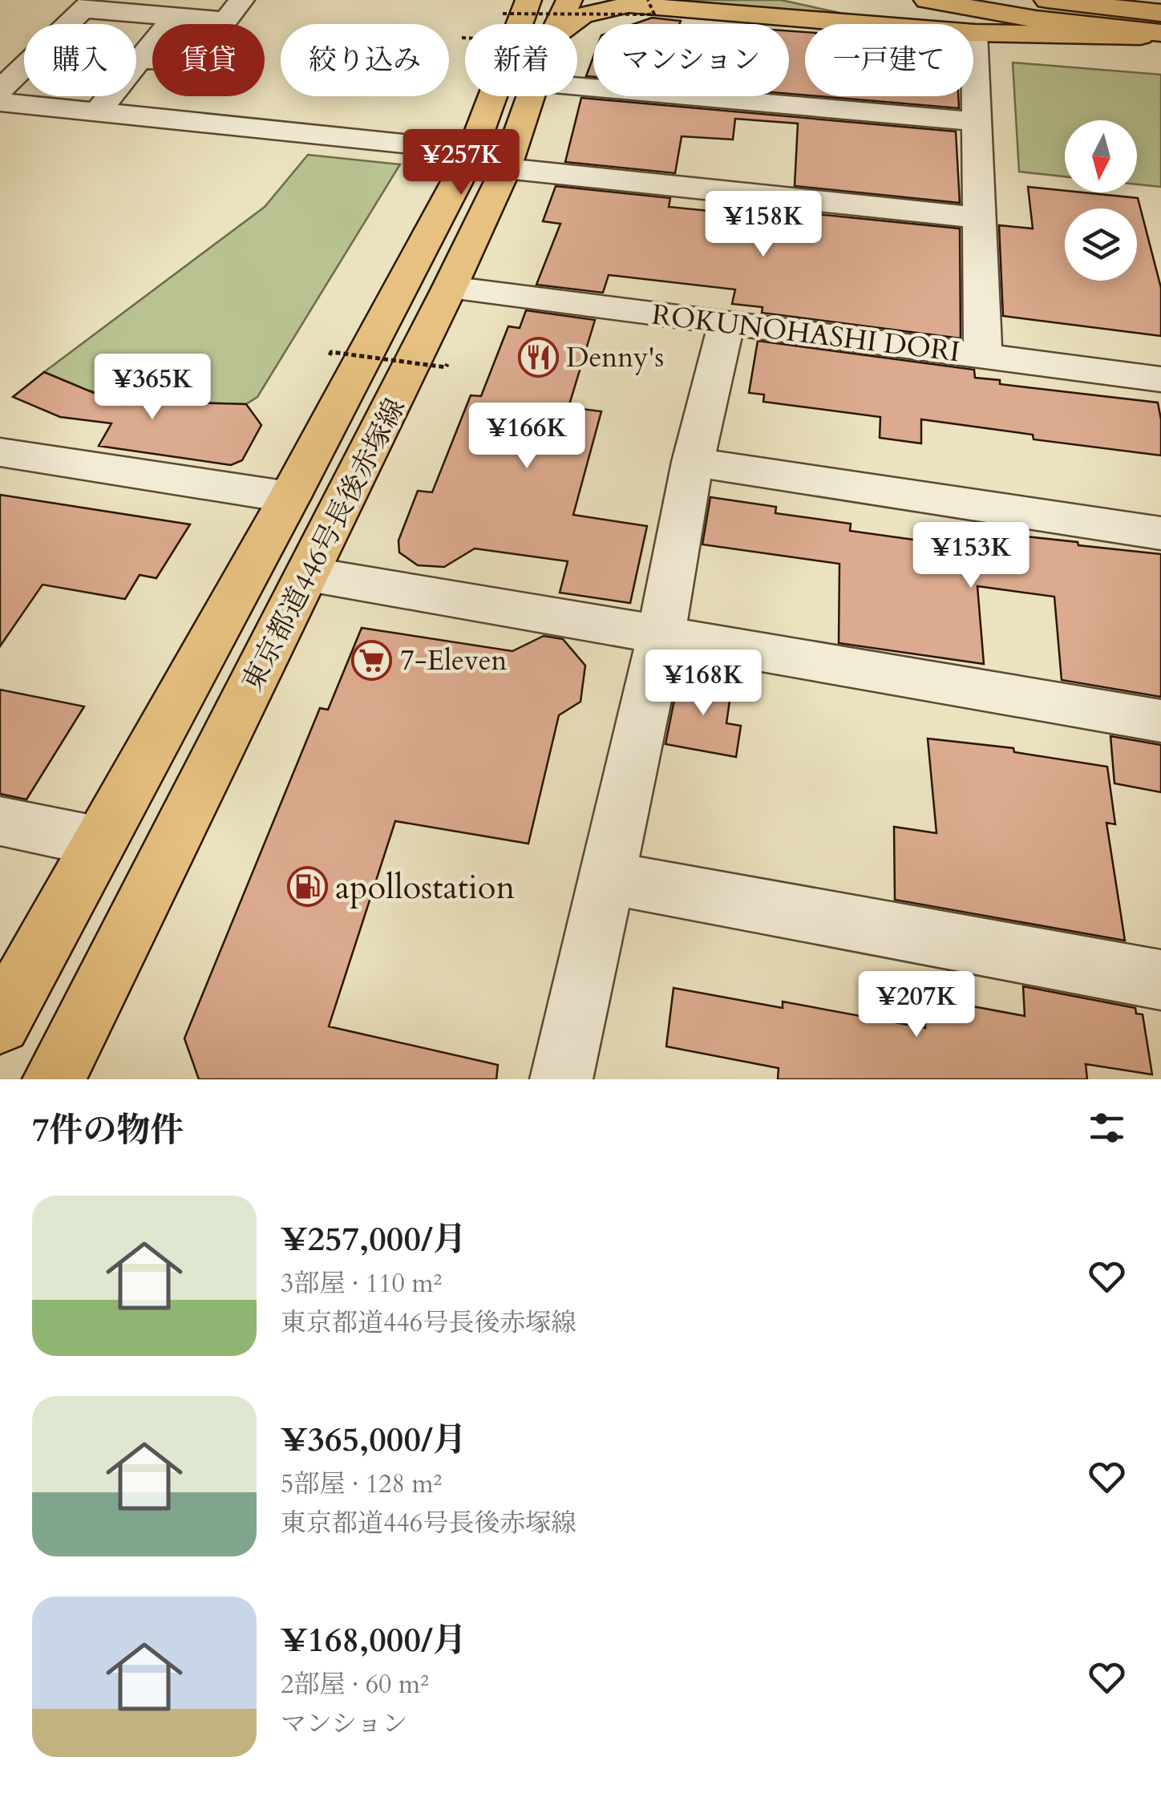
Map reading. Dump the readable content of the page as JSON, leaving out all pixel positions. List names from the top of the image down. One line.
{"streets":{"main road":["東京都道446号長後赤塚線"],"street":["ROKUNOHASHI DORI"]},"crossings":[["ROKUNOHASHI DORI","東京都道446号長後赤塚線"]],"places":{"restaurant":["Denny's"],"supermarket":["7-Eleven"],"fuel station":["apollostation"]},"north":"bottom","page":{"chip":["購入","賃貸","絞り込み","新着","マンション","一戸建て"],"price":["¥257K","¥158K","¥365K","¥166K","¥153K","¥168K","¥207K"],"heading":"7件の物件","list":[{"name":"¥257,000/月","note":"3部屋 · 110 m² · 東京都道446号長後赤塚線"},{"name":"¥365,000/月","note":"5部屋 · 128 m² · 東京都道446号長後赤塚線"},{"name":"¥168,000/月","note":"2部屋 · 60 m² · マンション"}]}}
